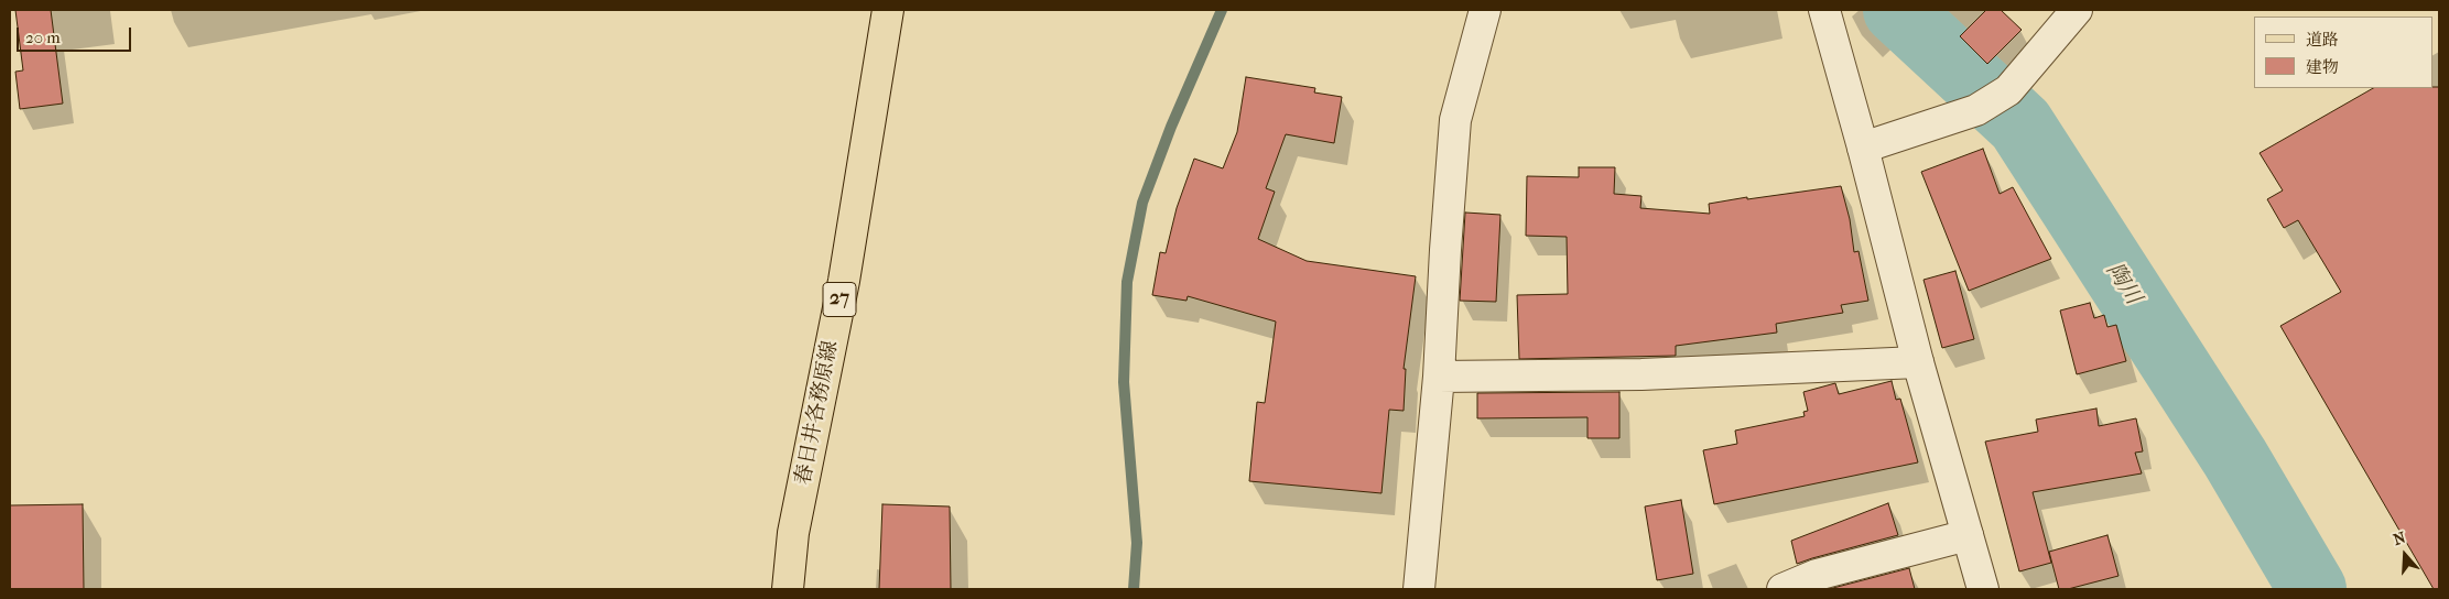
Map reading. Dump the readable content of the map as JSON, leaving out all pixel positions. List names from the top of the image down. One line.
{"streets":{"main road":["27","春日井各務原線"]},"water":["陶川"],"legend":["道路","建物"],"scale_bar":"20 m","north":"top"}
